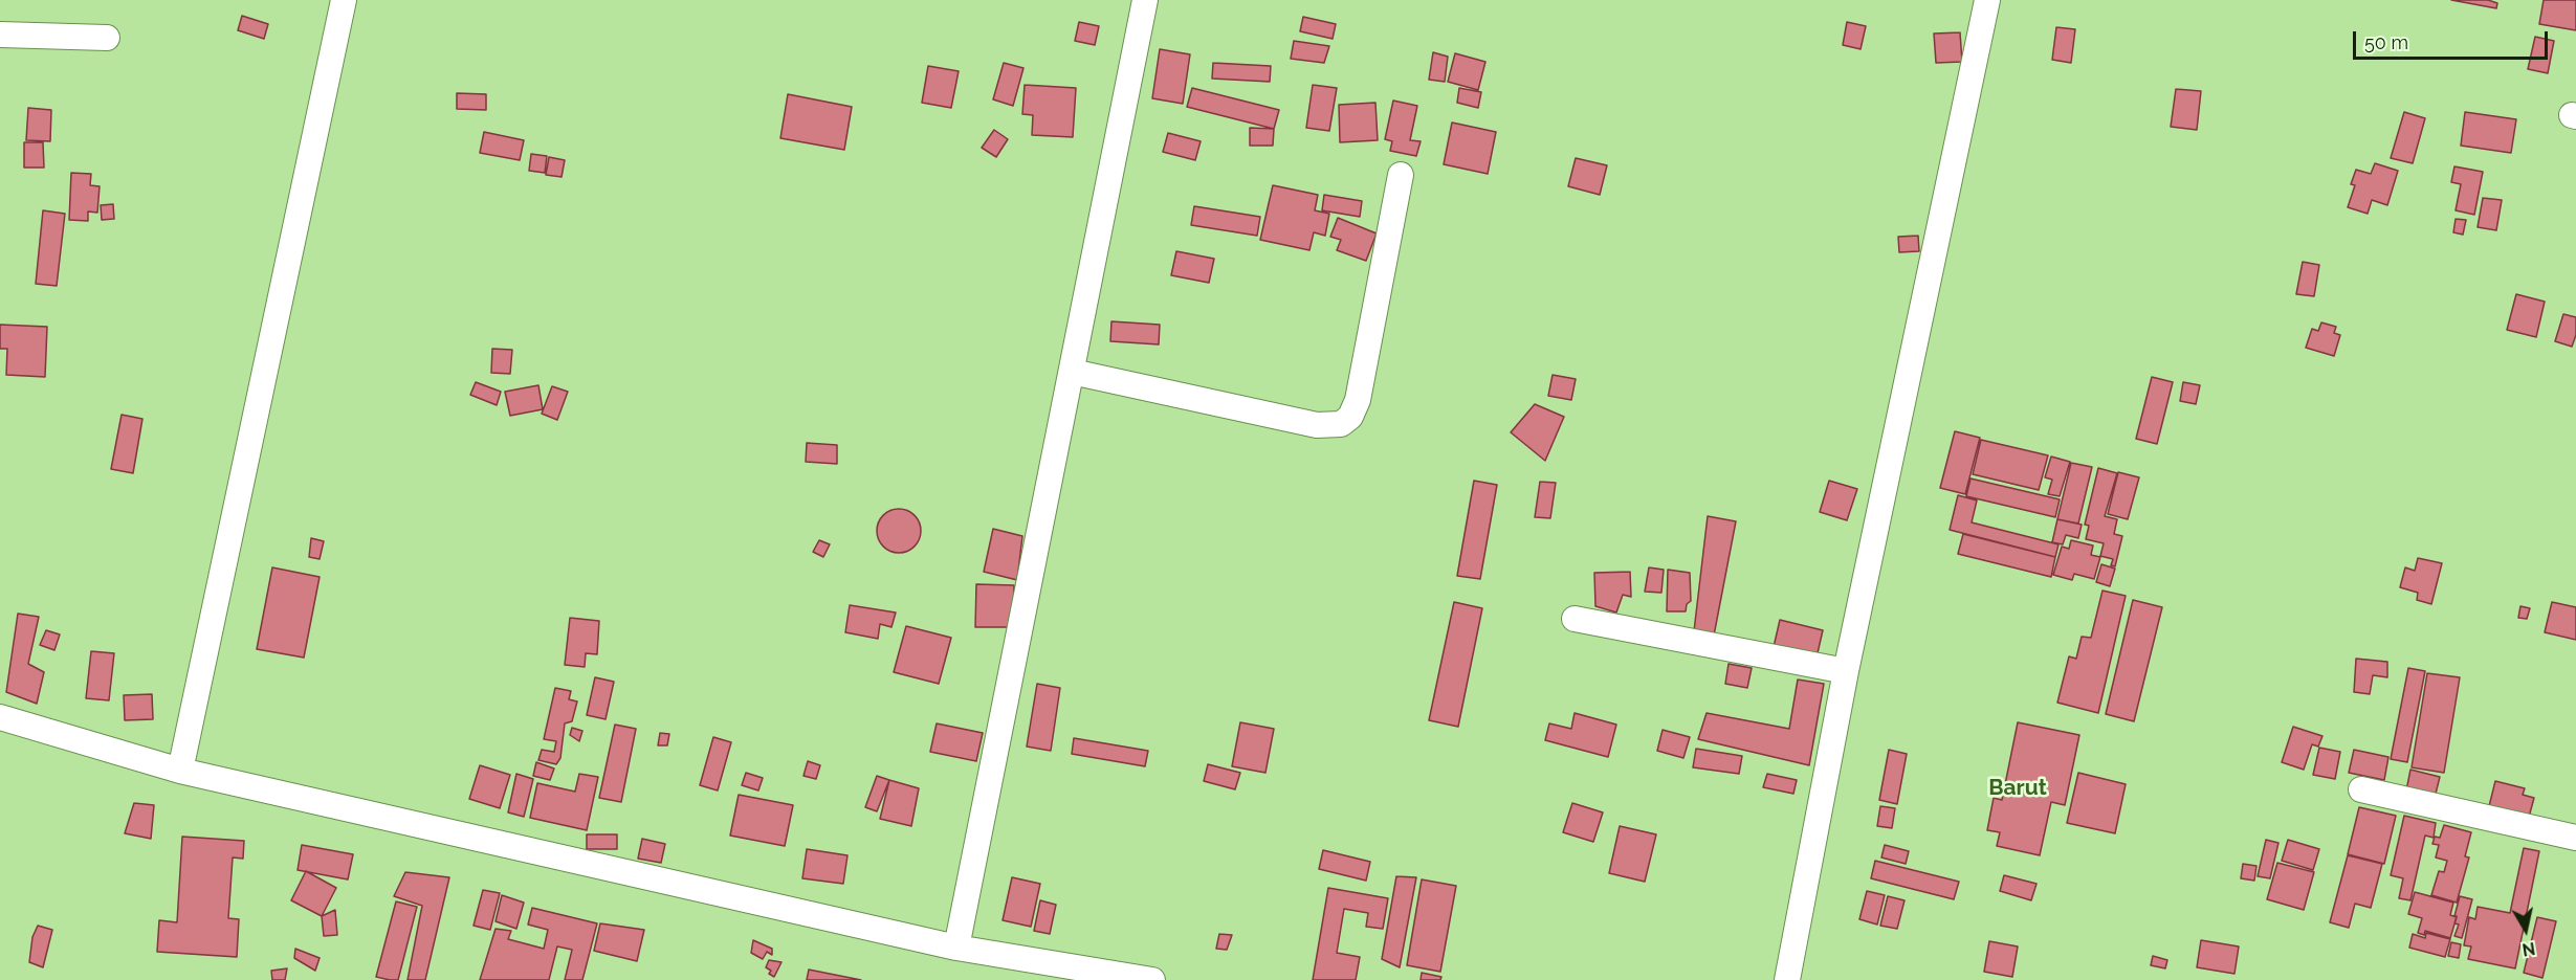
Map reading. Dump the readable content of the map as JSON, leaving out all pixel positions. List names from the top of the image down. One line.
{"districts":["Barut"],"scale_bar":"50 m","north":"bottom"}
